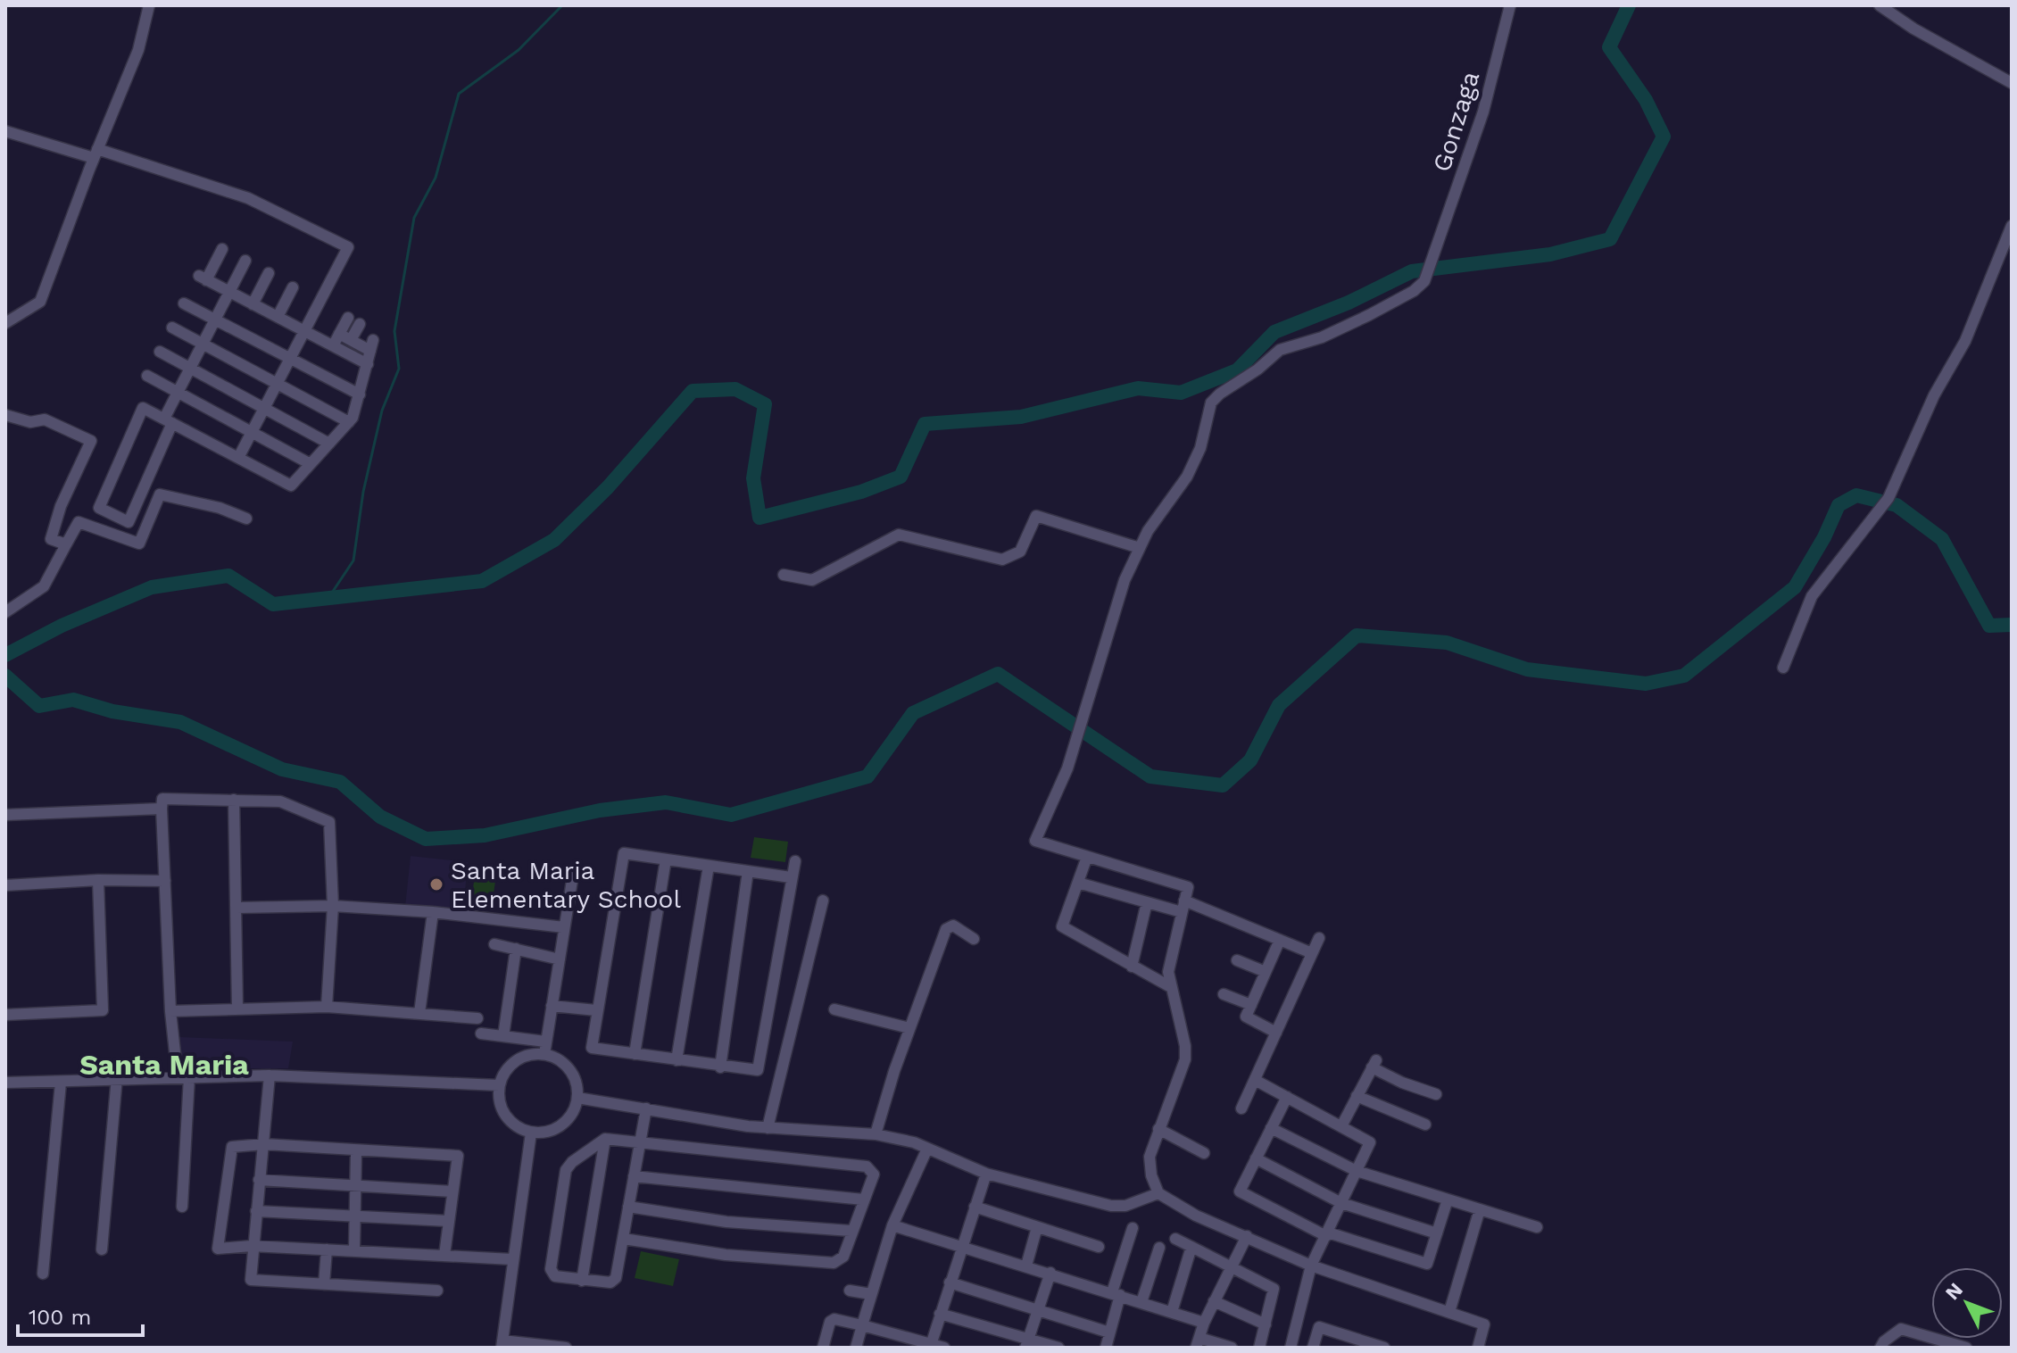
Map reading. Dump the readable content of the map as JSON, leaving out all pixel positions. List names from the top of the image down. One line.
{"streets":{"street":["Gonzaga"]},"districts":["Santa Maria"],"places":["Santa Maria Elementary School"],"scale_bar":"100 m","north":"top left"}
